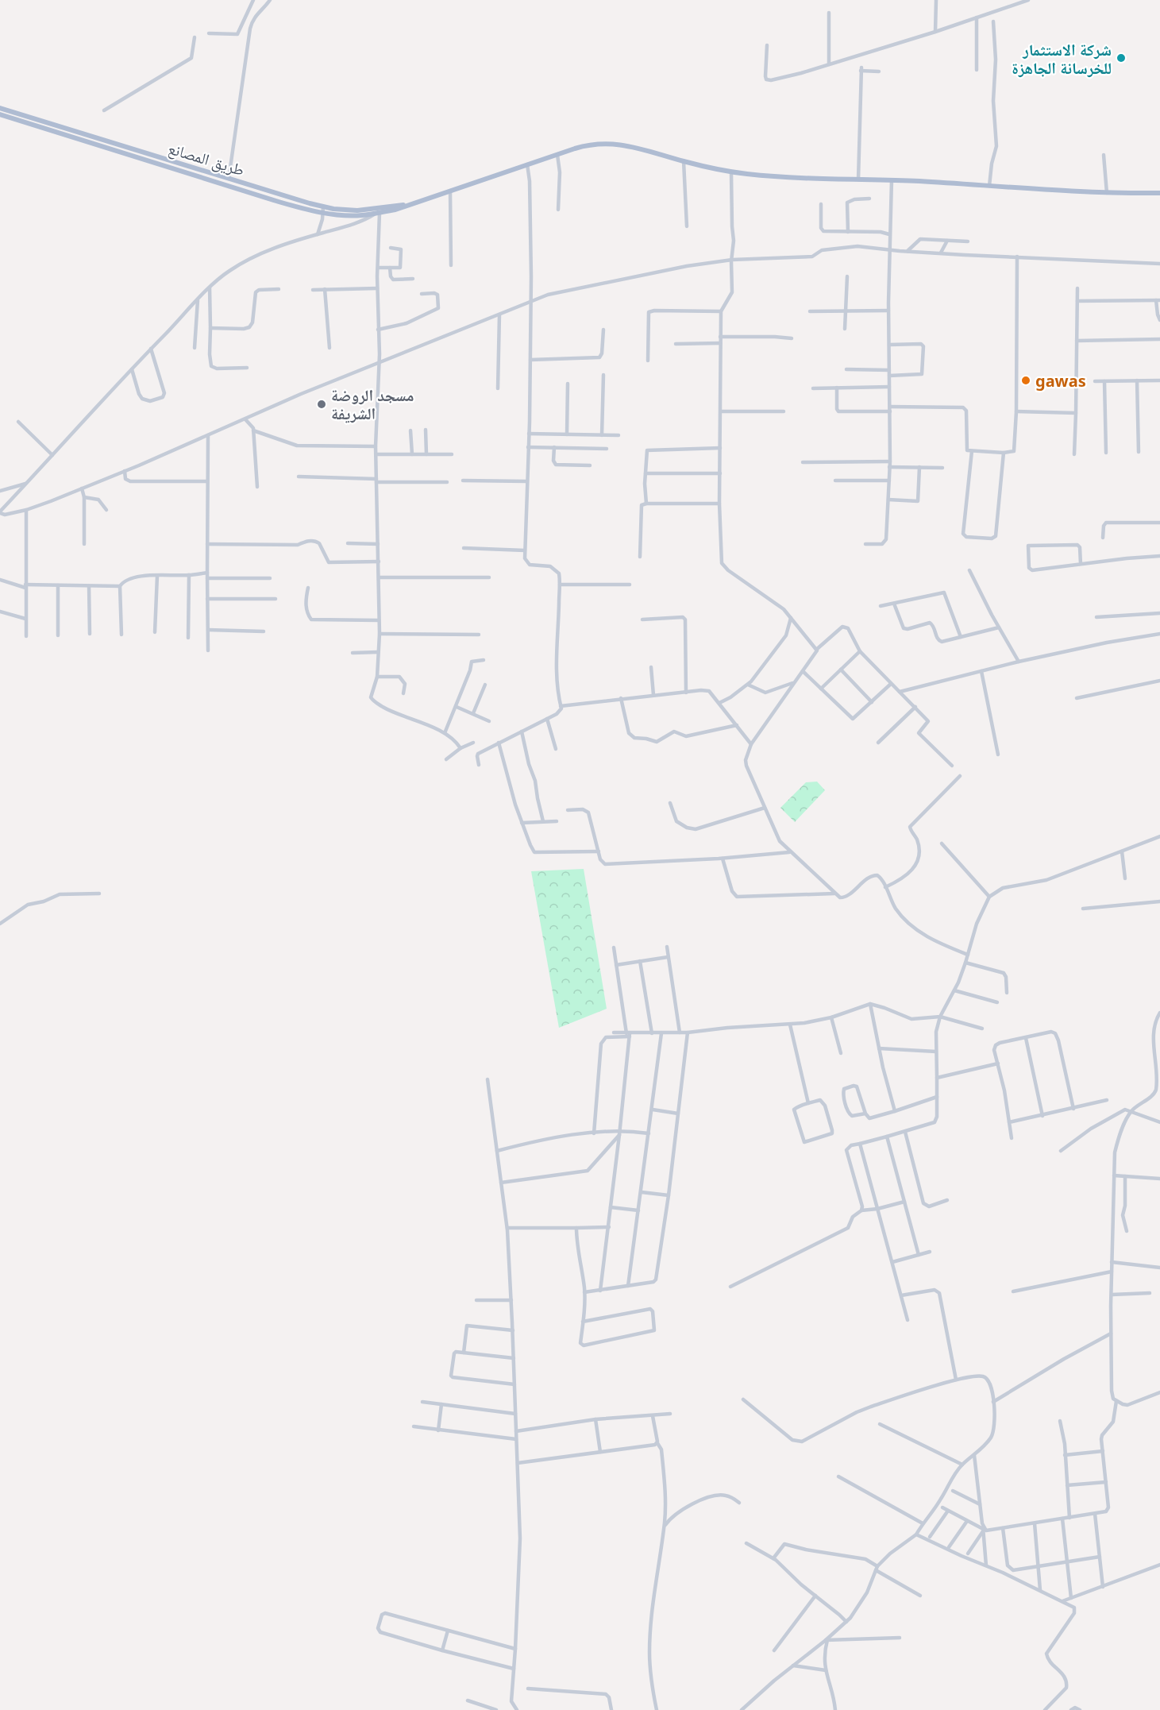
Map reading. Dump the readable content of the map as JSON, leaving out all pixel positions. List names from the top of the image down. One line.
{"streets":{"main road":["طريق المصانع"]},"places":["شركة الاستثمار للخرسانة الجاهزة","gawas","مسجد الروضة الشريفة"]}
